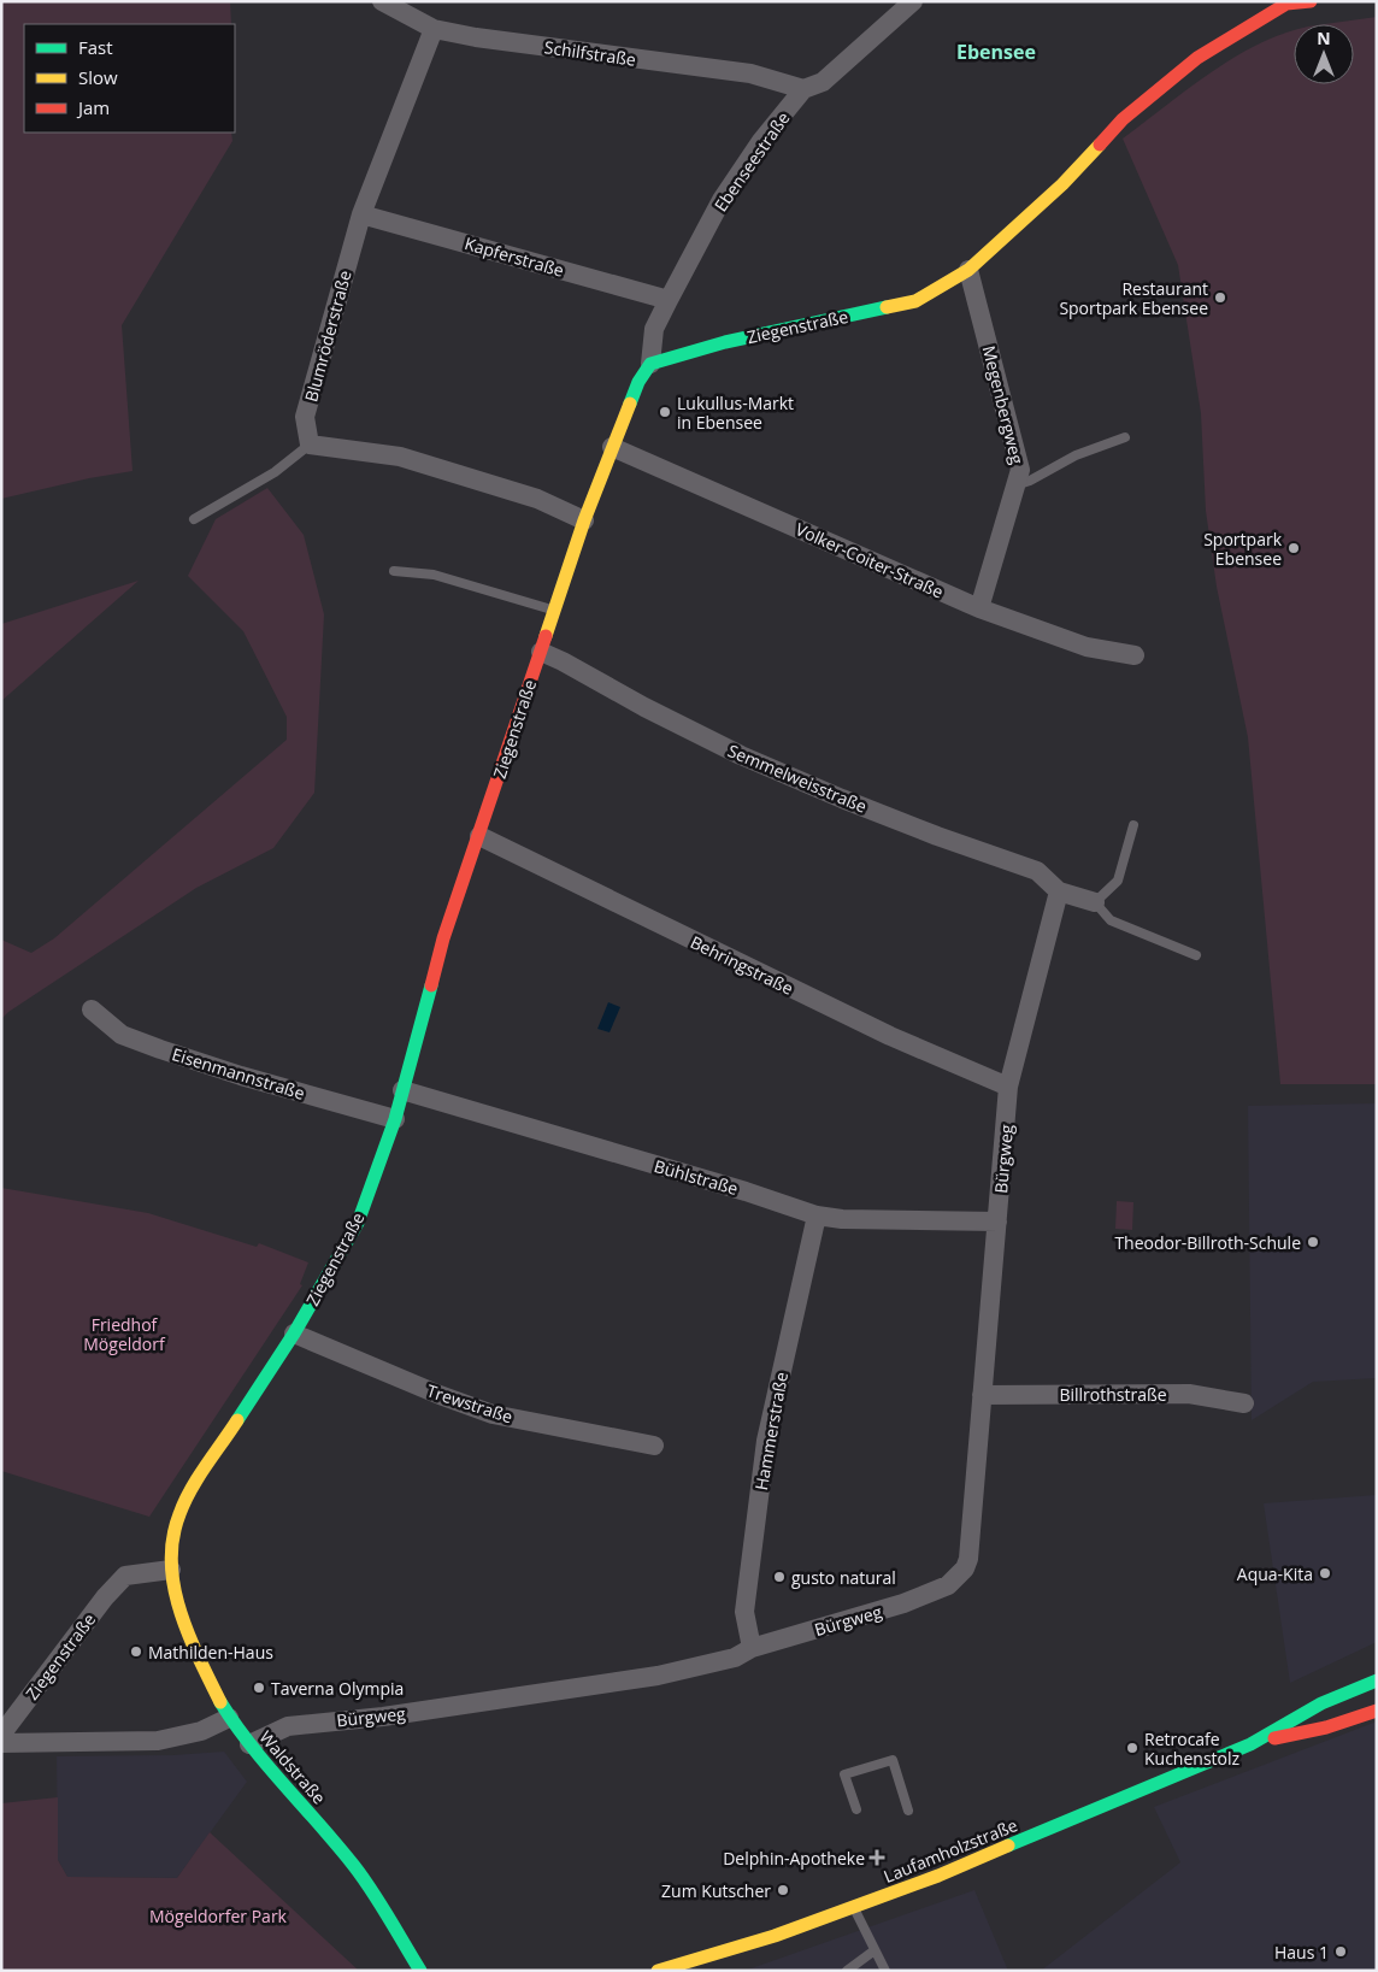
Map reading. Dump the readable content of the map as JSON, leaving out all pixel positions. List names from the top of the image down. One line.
{"streets":{"street":["Schilfstraße","Ebenseestraße","Kapferstraße","Ziegenstraße","Blumröderstraße","Megenbergweg","Volker-Coiter-Straße","Semmelweisstraße","Behringstraße","Eisenmannstraße","Bürgweg","Bühlstraße","Billrothstraße","Trewstraße","Hammerstraße","Waldstraße","Laufamholzstraße"]},"crossings":[["Schilfstraße","Ebenseestraße"],["Schilfstraße","Blumröderstraße"],["Ebenseestraße","Kapferstraße"],["Ebenseestraße","Ziegenstraße"],["Kapferstraße","Blumröderstraße"],["Ziegenstraße","Megenbergweg"],["Ziegenstraße","Volker-Coiter-Straße"],["Ziegenstraße","Semmelweisstraße"],["Ziegenstraße","Behringstraße"],["Ziegenstraße","Eisenmannstraße"],["Ziegenstraße","Bühlstraße"],["Ziegenstraße","Trewstraße"],["Ziegenstraße","Waldstraße"],["Megenbergweg","Volker-Coiter-Straße"],["Behringstraße","Bürgweg"],["Bürgweg","Bühlstraße"],["Bürgweg","Billrothstraße"],["Bürgweg","Hammerstraße"],["Bürgweg","Waldstraße"],["Bühlstraße","Hammerstraße"]],"districts":["Ebensee"],"parks":["Friedhof Mögeldorf","Mögeldorfer Park"],"places":{"other":["Restaurant Sportpark Ebensee","Lukullus-Markt in Ebensee","Sportpark Ebensee","Theodor-Billroth-Schule","Aqua-Kita","gusto natural","Mathilden-Haus","Taverna Olympia","Retrocafe Kuchenstolz","Zum Kutscher","Haus 1"],"health":["Delphin-Apotheke"]},"legend":["Fast","Slow","Jam"],"north":"top"}
